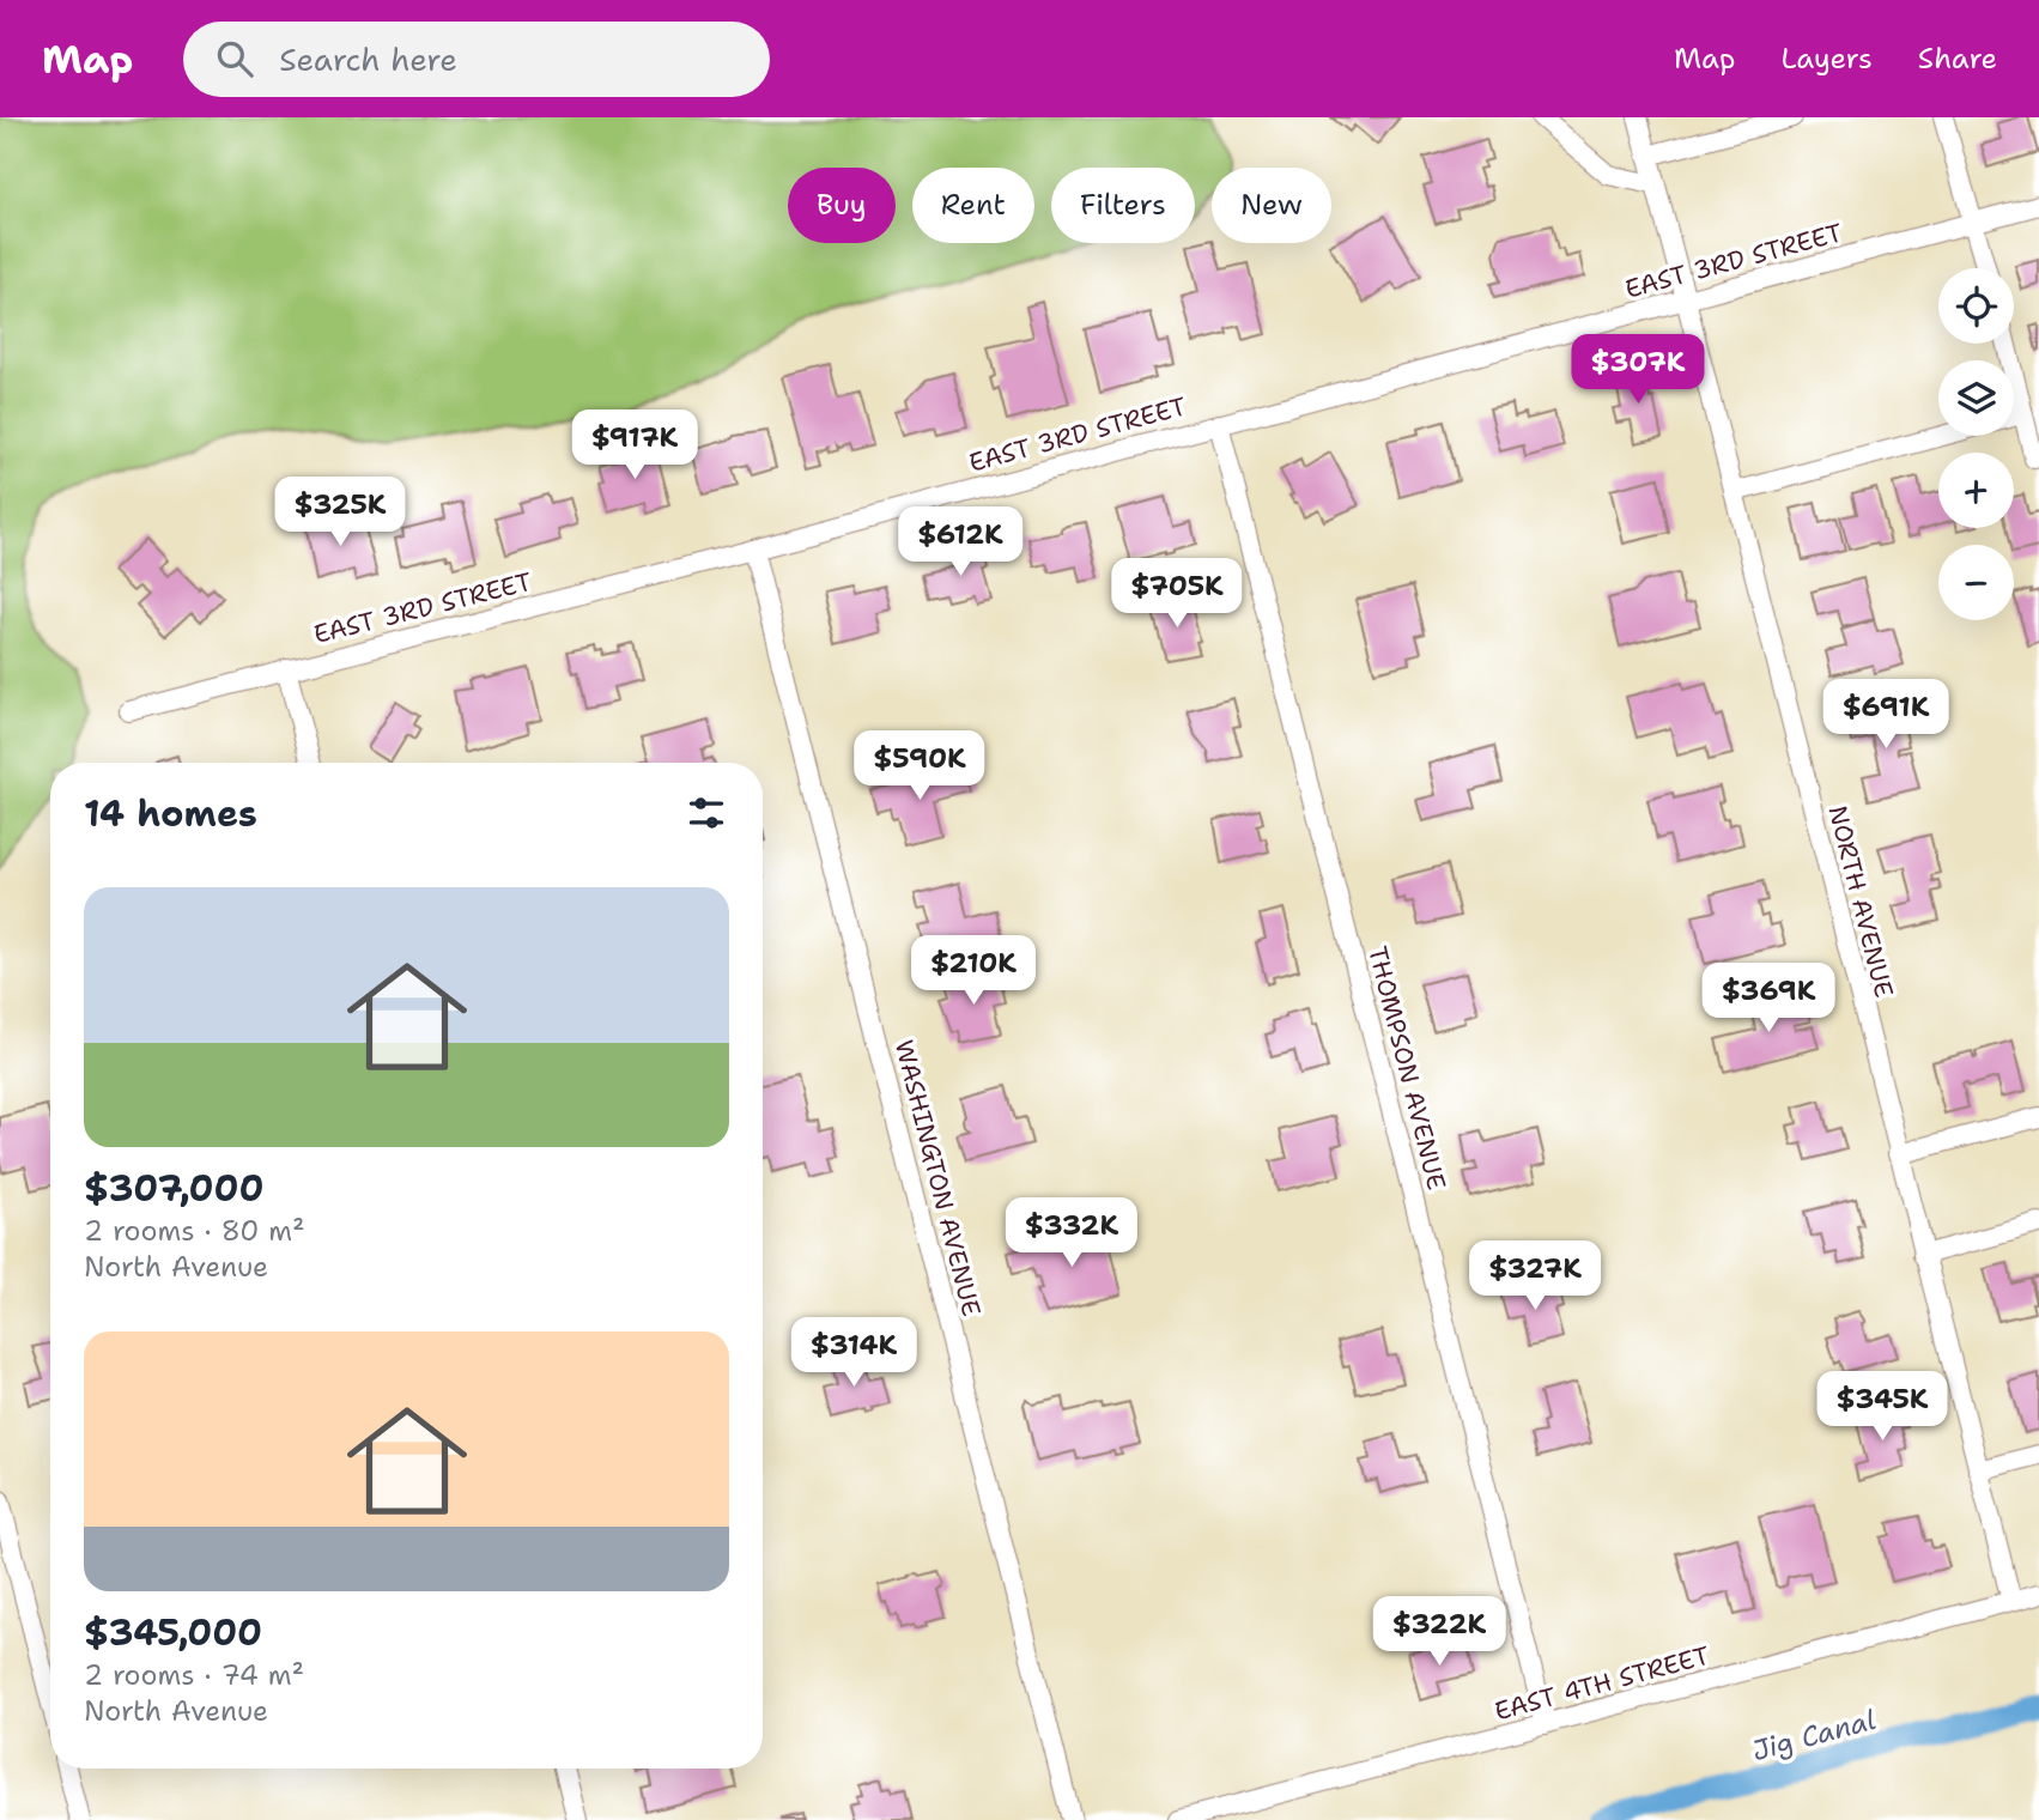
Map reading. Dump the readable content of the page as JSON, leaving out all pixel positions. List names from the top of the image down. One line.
{"streets":{"street":["EAST 3RD STREET","NORTH AVENUE","THOMPSON AVENUE","WASHINGTON AVENUE","EAST 4TH STREET"]},"crossings":[["EAST 3RD STREET","NORTH AVENUE"],["EAST 3RD STREET","THOMPSON AVENUE"],["EAST 3RD STREET","WASHINGTON AVENUE"],["NORTH AVENUE","EAST 4TH STREET"],["THOMPSON AVENUE","EAST 4TH STREET"]],"water":["Jig Canal"],"page":{"header":"Map","search":"Search here","nav":["Map","Layers","Share"],"chip":["Buy","Rent","Filters","New"],"map_buttons":["+","−"],"price":["$307K","$917K","$325K","$612K","$705K","$691K","$590K","$210K","$369K","$332K","$327K","$314K","$345K","$322K"],"heading":"14 homes","list":[{"name":"$307,000","note":"2 rooms · 80 m² · North Avenue"},{"name":"$345,000","note":"2 rooms · 74 m² · North Avenue"}]}}
